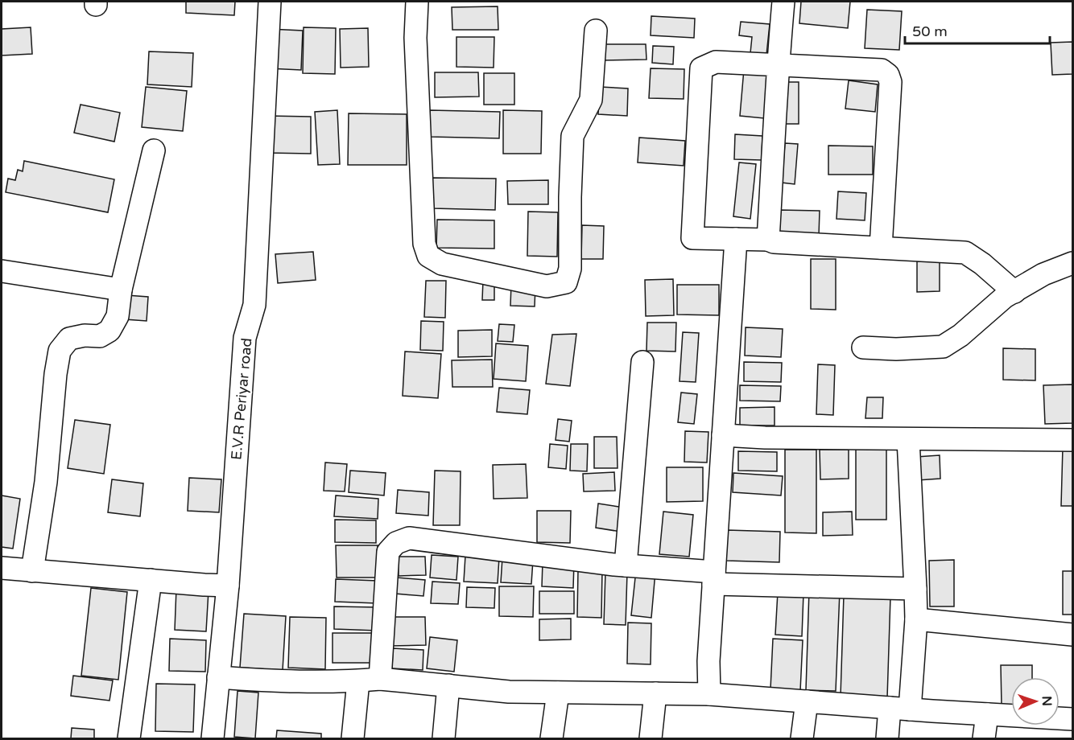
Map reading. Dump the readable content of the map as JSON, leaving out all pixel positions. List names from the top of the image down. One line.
{"streets":{"street":["E.V.R Periyar road"]},"scale_bar":"50 m","north":"right"}
